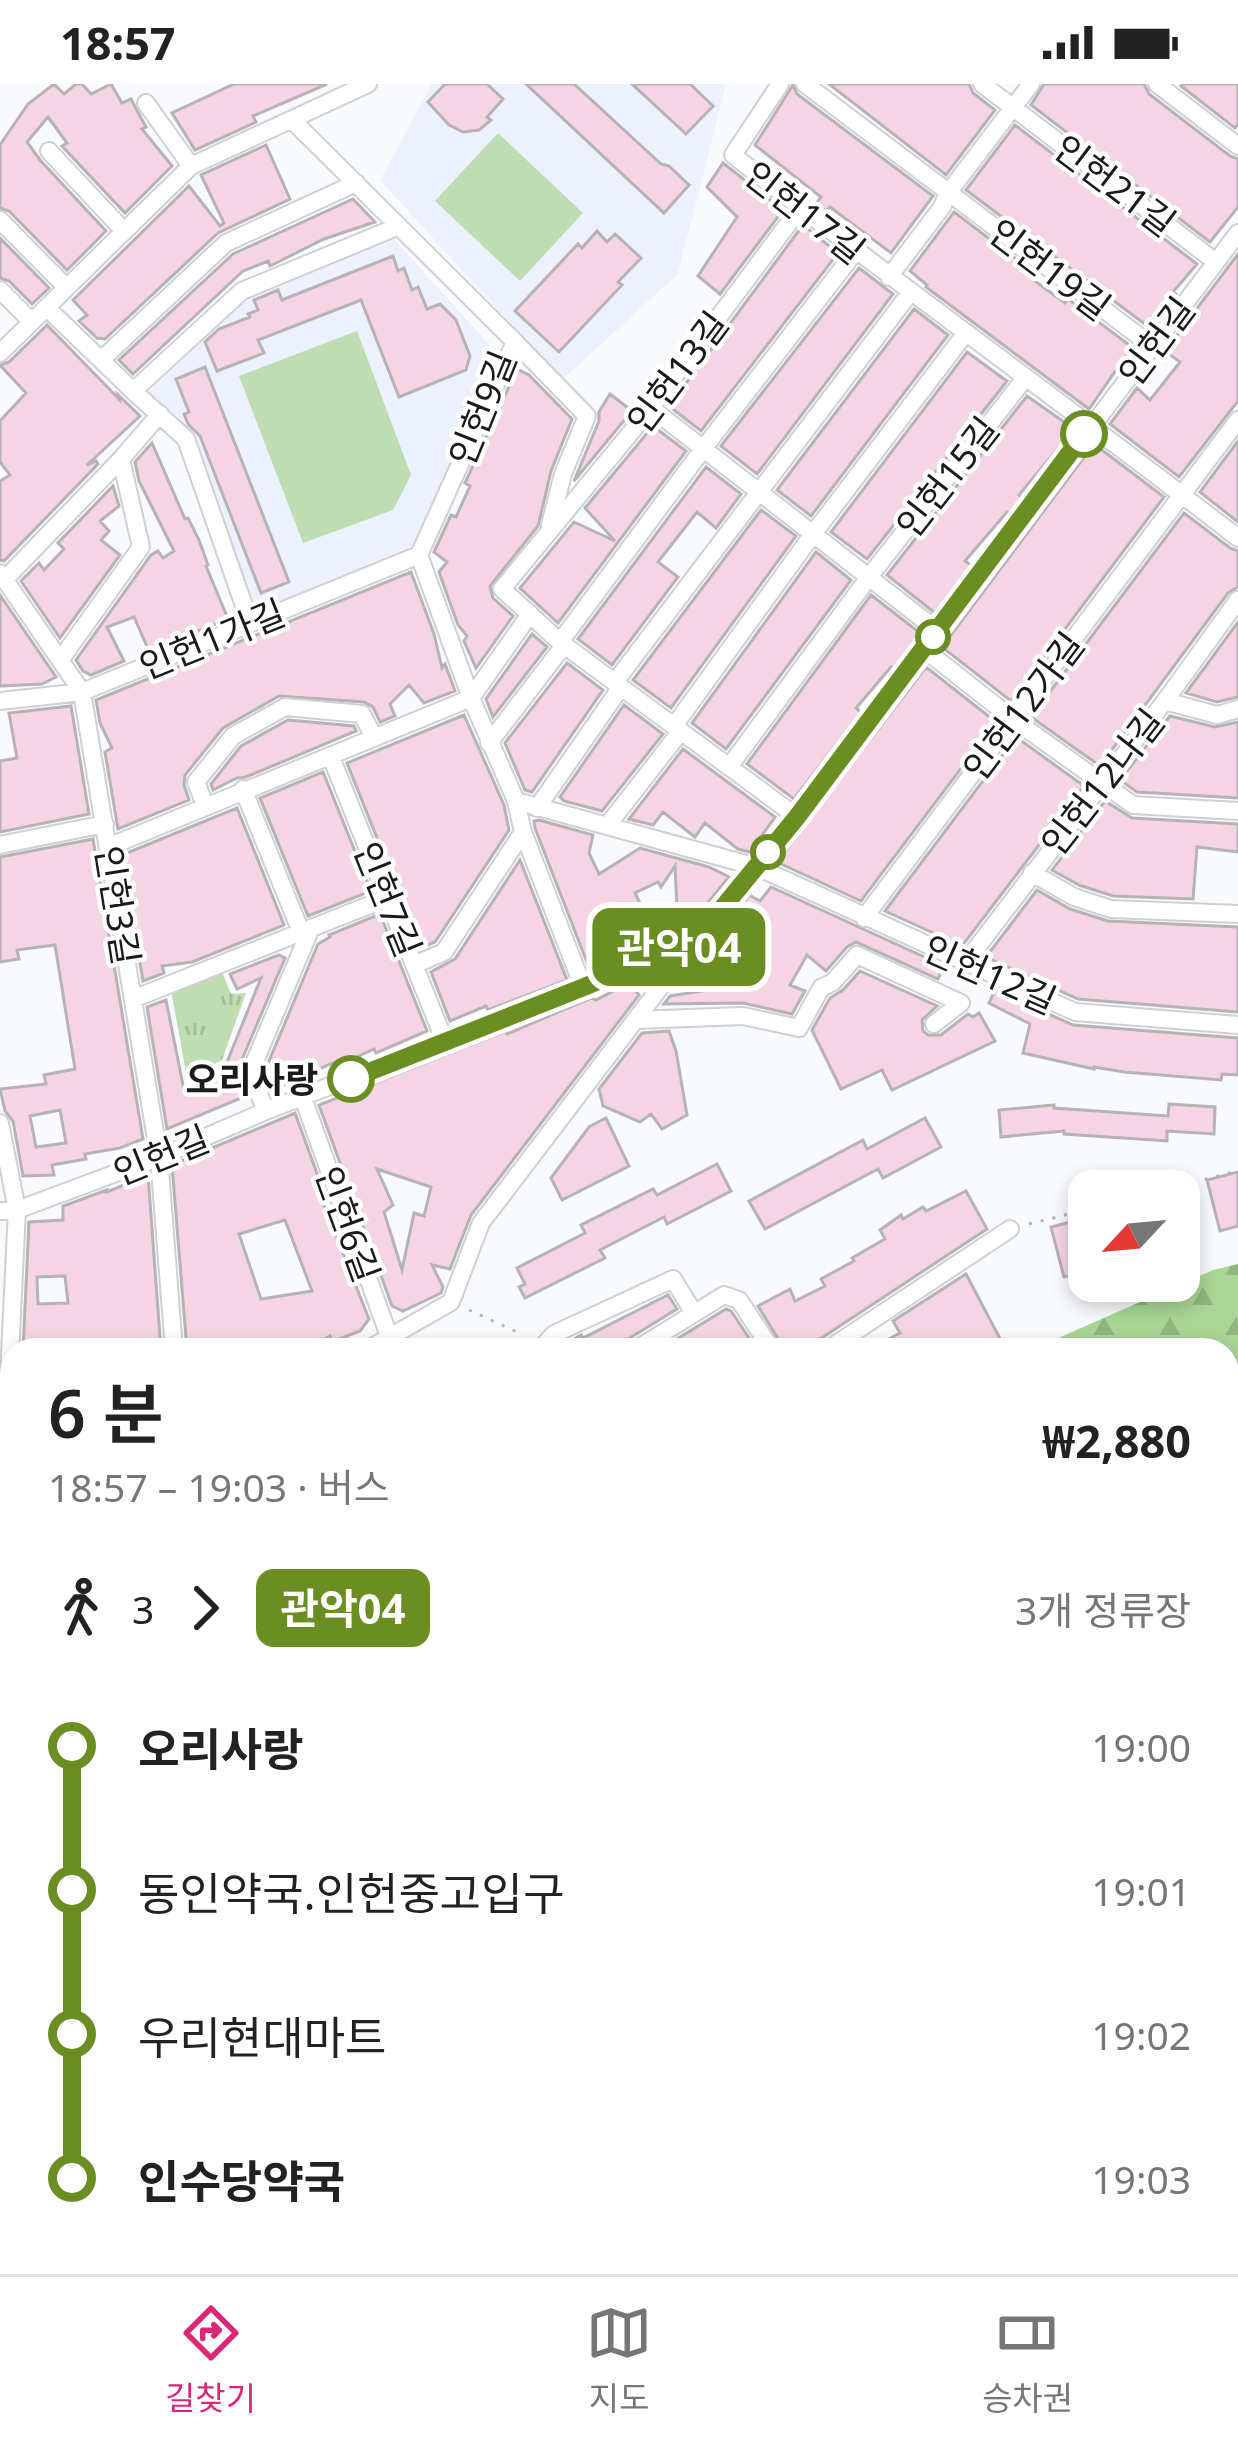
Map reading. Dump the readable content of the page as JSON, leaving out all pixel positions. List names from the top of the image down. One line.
{"streets":{"street":["인헌21길","인헌17길","인헌19길","인헌길","인헌13길","인헌9길","인헌15길","인헌1가길","인헌12가길","인헌12나길","인헌7길","인헌3길","인헌12길","인헌6길"]},"crossings":[["인헌21길","인헌길"],["인헌17길","인헌19길"],["인헌17길","인헌길"],["인헌17길","인헌13길"],["인헌17길","인헌15길"],["인헌17길","인헌12가길"],["인헌19길","인헌길"],["인헌길","인헌13길"],["인헌길","인헌7길"],["인헌길","인헌3길"],["인헌길","인헌12길"],["인헌길","인헌6길"],["인헌13길","인헌9길"],["인헌9길","인헌1가길"],["인헌1가길","인헌3길"],["인헌12가길","인헌12길"],["인헌12나길","인헌12길"]],"places":["오리사랑"],"lines":["bus line 관악04"],"north":"bottom left","page":{"status":"18:57","on_map":"관악04","heading":["6 분","18:57 – 19:03 · 버스","₩2,880"],"legs":["3","관악04","3개 정류장"],"list":[{"name":"오리사랑","value":"19:00"},{"name":"동인약국.인헌중고입구","value":"19:01"},{"name":"우리현대마트","value":"19:02"},{"name":"인수당약국","value":"19:03"}],"tabs":["길찾기","지도","승차권"]}}
